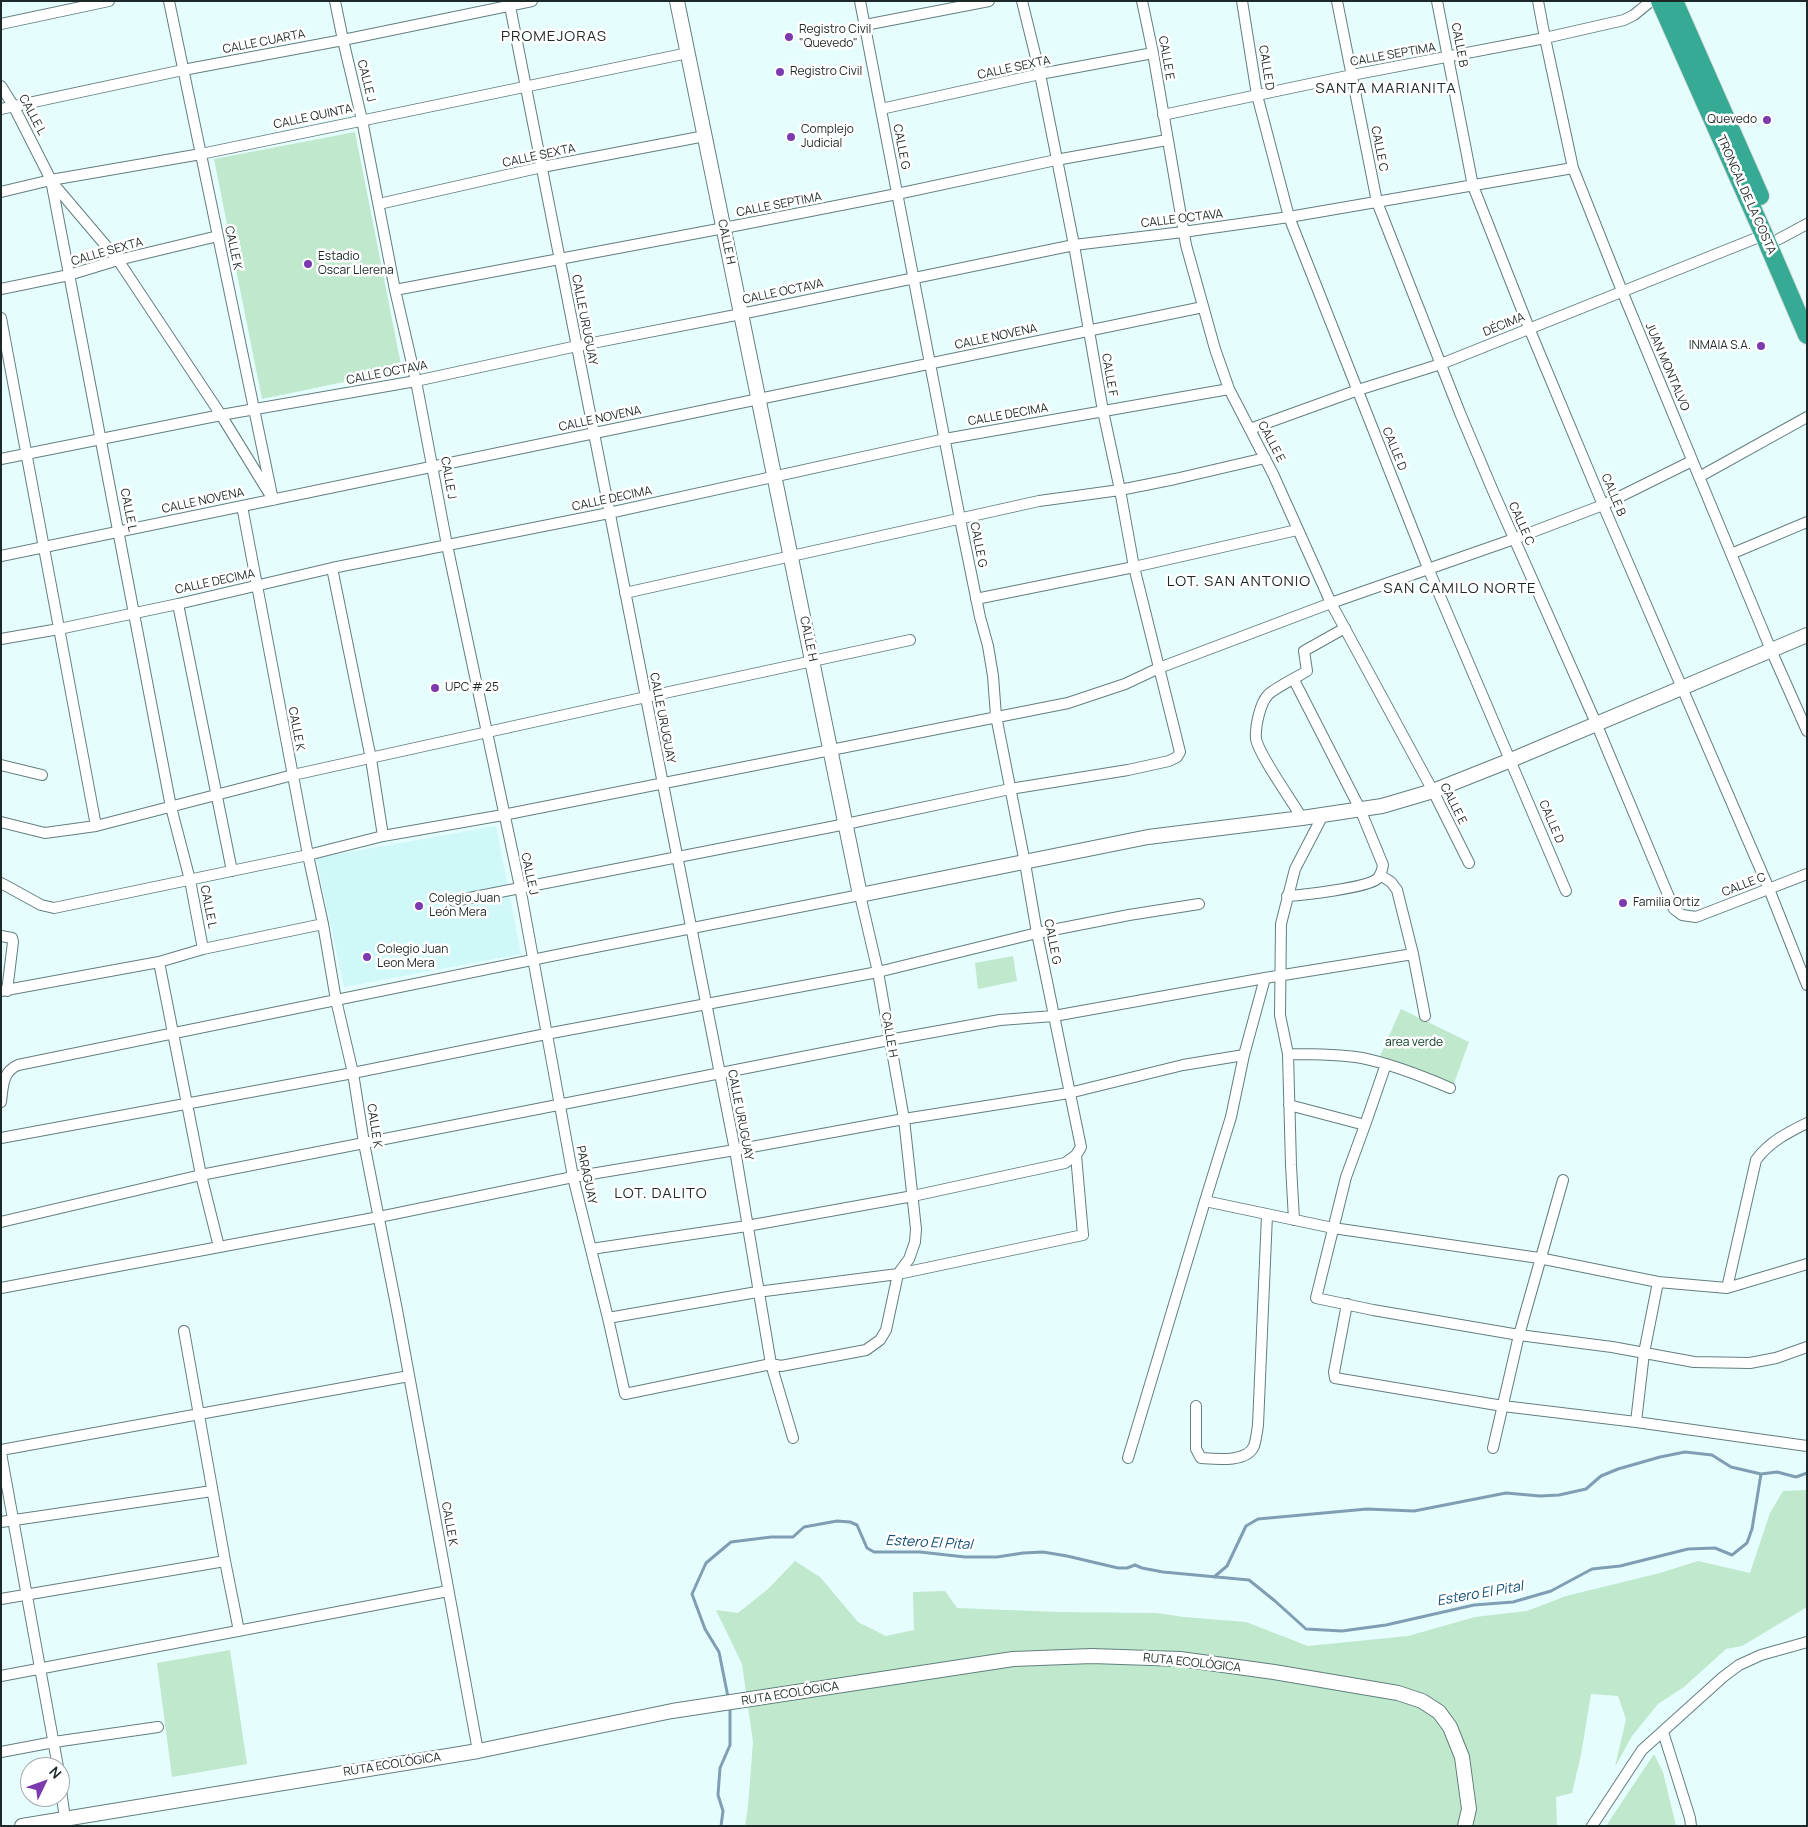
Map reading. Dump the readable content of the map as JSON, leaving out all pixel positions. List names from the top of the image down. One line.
{"streets":{"highway":["TRONCAL DE LA COSTA"],"street":["CALLE CUARTA","CALLE B","CALLE SEPTIMA","CALLE E","CALLE SEXTA","CALLE D","CALLE J","CALLE L","CALLE QUINTA","CALLE G","CALLE C","CALLE OCTAVA","CALLE H","CALLE K","CALLE URUGUAY","DÉCIMA","CALLE NOVENA","JUAN MONTALVO","CALLE F","CALLE DECIMA","PARAGUAY","RUTA ECOLÓGICA"]},"crossings":[["CALLE CUARTA","CALLE J"],["CALLE CUARTA","CALLE L"],["CALLE CUARTA","CALLE K"],["CALLE CUARTA","CALLE URUGUAY"],["CALLE B","CALLE SEPTIMA"],["CALLE B","CALLE C"],["CALLE B","CALLE OCTAVA"],["CALLE B","DÉCIMA"],["CALLE SEPTIMA","CALLE E"],["CALLE SEPTIMA","CALLE D"],["CALLE SEPTIMA","CALLE J"],["CALLE SEPTIMA","CALLE G"],["CALLE SEPTIMA","CALLE C"],["CALLE SEPTIMA","CALLE H"],["CALLE SEPTIMA","CALLE URUGUAY"],["CALLE SEPTIMA","JUAN MONTALVO"],["CALLE SEPTIMA","CALLE F"],["CALLE E","CALLE SEXTA"],["CALLE E","CALLE OCTAVA"],["CALLE E","DÉCIMA"],["CALLE E","CALLE NOVENA"],["CALLE E","CALLE DECIMA"],["CALLE SEXTA","CALLE J"],["CALLE SEXTA","CALLE L"],["CALLE SEXTA","CALLE G"],["CALLE SEXTA","CALLE H"],["CALLE SEXTA","CALLE K"],["CALLE SEXTA","CALLE URUGUAY"],["CALLE SEXTA","CALLE F"],["CALLE D","CALLE OCTAVA"],["CALLE D","DÉCIMA"],["CALLE J","CALLE QUINTA"],["CALLE J","CALLE OCTAVA"],["CALLE J","CALLE NOVENA"],["CALLE J","CALLE DECIMA"],["CALLE J","PARAGUAY"],["CALLE L","CALLE QUINTA"],["CALLE L","CALLE OCTAVA"],["CALLE L","CALLE NOVENA"],["CALLE L","CALLE DECIMA"],["CALLE QUINTA","CALLE H"],["CALLE QUINTA","CALLE K"],["CALLE QUINTA","CALLE URUGUAY"],["CALLE G","CALLE OCTAVA"],["CALLE G","CALLE H"],["CALLE G","CALLE NOVENA"],["CALLE G","CALLE F"],["CALLE G","CALLE DECIMA"],["CALLE C","CALLE OCTAVA"],["CALLE C","DÉCIMA"],["TRONCAL DE LA COSTA","DÉCIMA"],["CALLE OCTAVA","CALLE H"],["CALLE OCTAVA","CALLE K"],["CALLE OCTAVA","CALLE URUGUAY"],["CALLE OCTAVA","JUAN MONTALVO"],["CALLE OCTAVA","CALLE F"],["CALLE H","CALLE NOVENA"],["CALLE H","CALLE DECIMA"],["CALLE K","CALLE NOVENA"],["CALLE K","CALLE DECIMA"],["CALLE K","RUTA ECOLÓGICA"],["CALLE URUGUAY","CALLE NOVENA"],["CALLE URUGUAY","CALLE DECIMA"],["CALLE URUGUAY","PARAGUAY"],["DÉCIMA","JUAN MONTALVO"],["CALLE NOVENA","CALLE F"],["CALLE F","CALLE DECIMA"]],"districts":["PROMEJORAS","SANTA MARIANITA","LOT. SAN ANTONIO","SAN CAMILO NORTE","LOT. DALITO"],"water":["Estero El Pital"],"parks":["area verde"],"places":["Registro Civil \"Quevedo\"","Registro Civil","Quevedo","Complejo Judicial","Estadio Oscar Llerena","INMAIA S.A.","UPC # 25","Familia Ortiz","Colegio Juan León Mera","Colegio Juan Leon Mera"],"north":"top right"}
